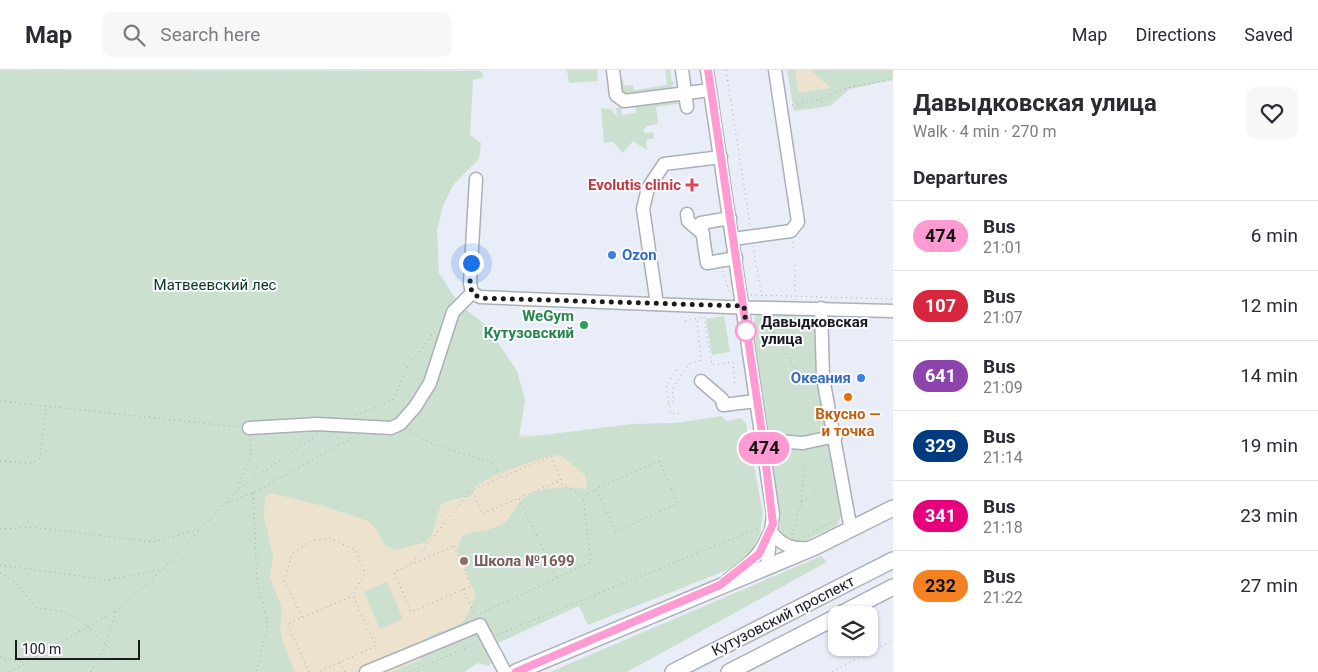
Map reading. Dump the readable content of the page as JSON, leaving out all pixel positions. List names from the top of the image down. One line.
{"streets":{"main road":["Кутузовский проспект"]},"parks":["Матвеевский лес"],"places":{"health":["Evolutis clinic"],"other":["Ozon","WeGym Кутузовский","Давыдковская улица","Океания","Вкусно — и точка","Школа №1699"]},"lines":["bus line 474"],"scale_bar":"100 m","page":{"header":"Map","search":"Search here","nav":["Map","Directions","Saved"],"on_map":"474","heading":[["Давыдковская улица","Walk · 4 min · 270 m"],"Departures"],"list":[{"mark":"474","name":"Bus","note":"21:01","value":"6 min"},{"mark":"107","name":"Bus","note":"21:07","value":"12 min"},{"mark":"641","name":"Bus","note":"21:09","value":"14 min"},{"mark":"329","name":"Bus","note":"21:14","value":"19 min"},{"mark":"341","name":"Bus","note":"21:18","value":"23 min"},{"mark":"232","name":"Bus","note":"21:22","value":"27 min"}],"scale":"100 m"}}
